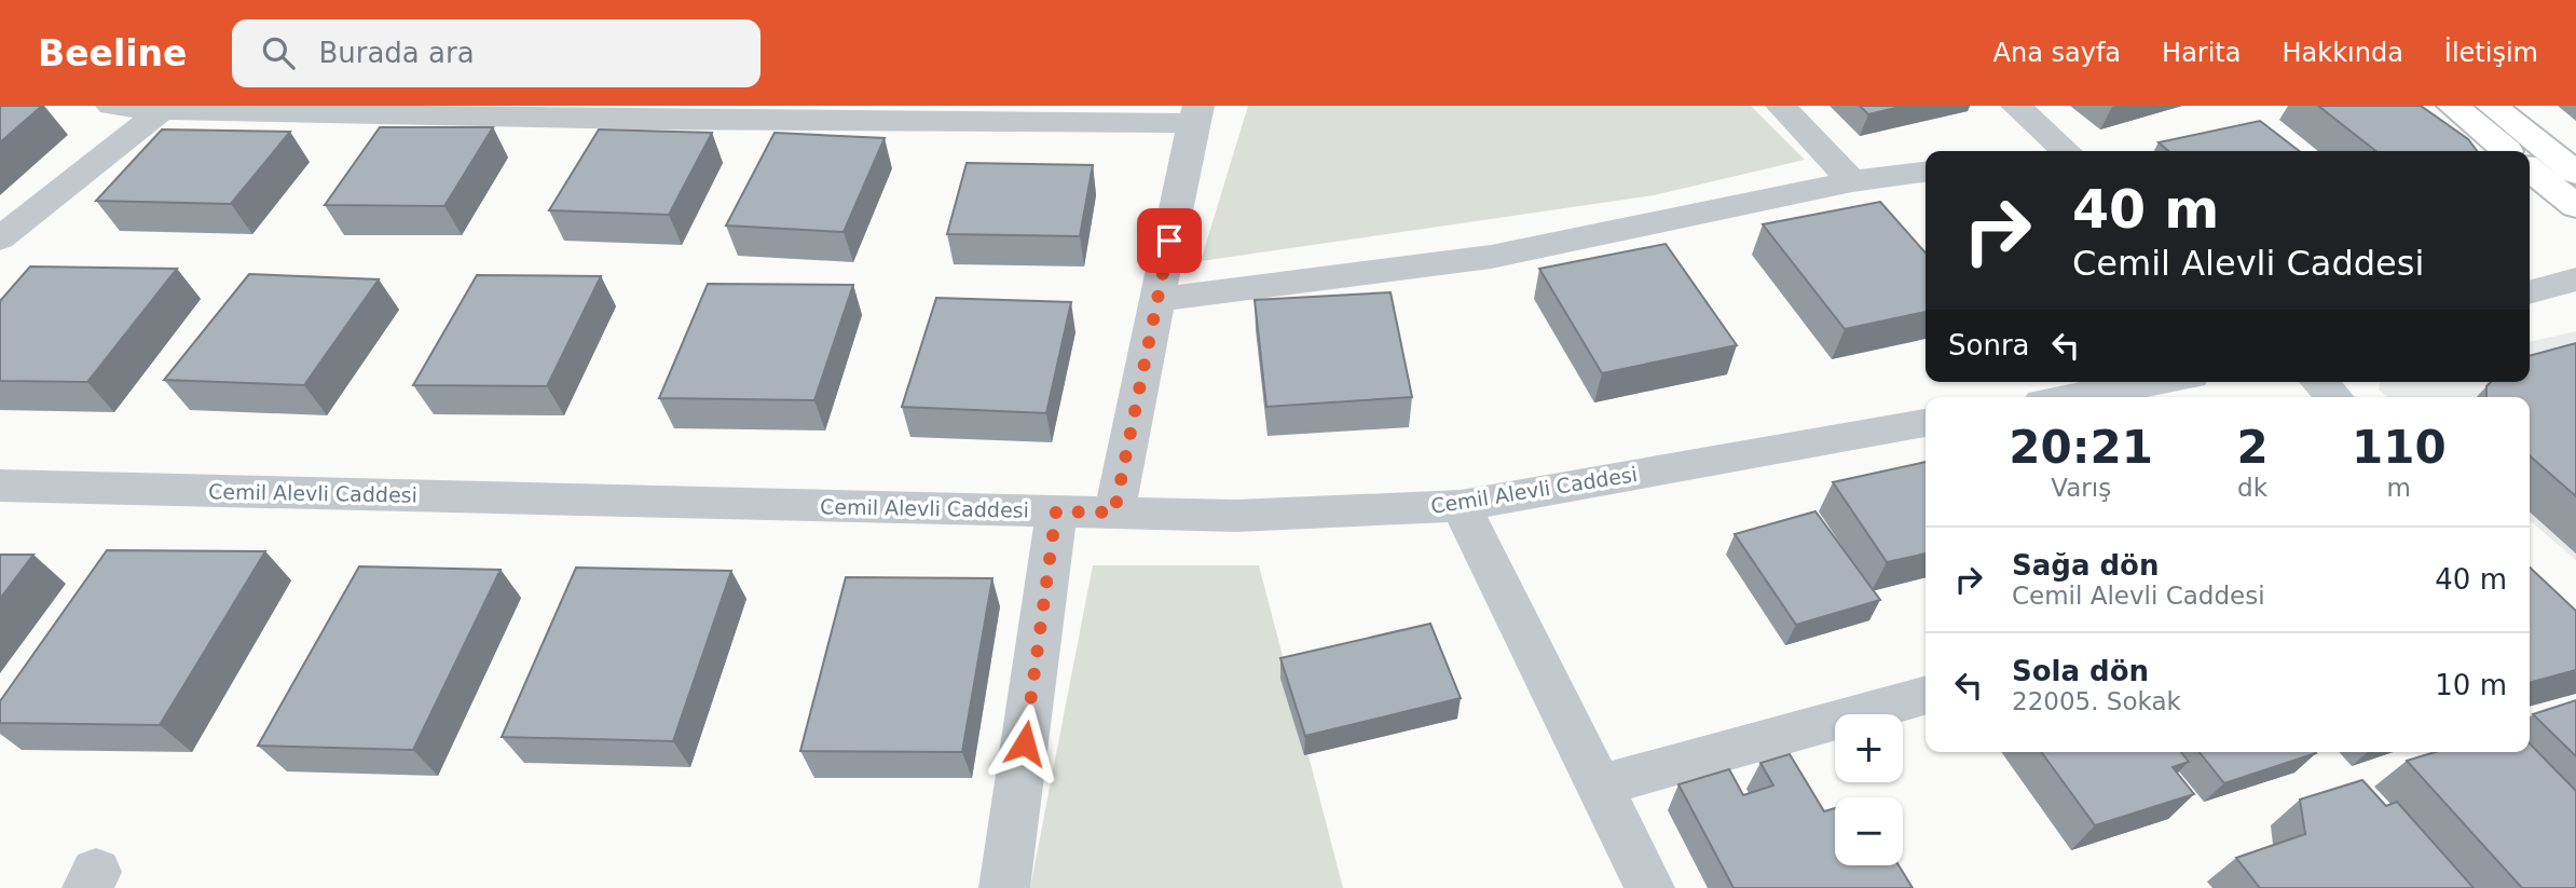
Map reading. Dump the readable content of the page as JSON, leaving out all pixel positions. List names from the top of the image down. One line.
{"streets":{"street":["Cemil Alevli Caddesi"]},"page":{"header":"Beeline","search":"Burada ara","nav":["Ana sayfa","Harita","Hakkında","İletişim"],"turn":["40 m","Cemil Alevli Caddesi"],"then":"Sonra","eta":["20:21","Varış","2","dk","110","m"],"list":[{"name":"Sağa dön","note":"Cemil Alevli Caddesi","value":"40 m"},{"name":"Sola dön","note":"22005. Sokak","value":"10 m"}],"map_buttons":["+","−"]}}
